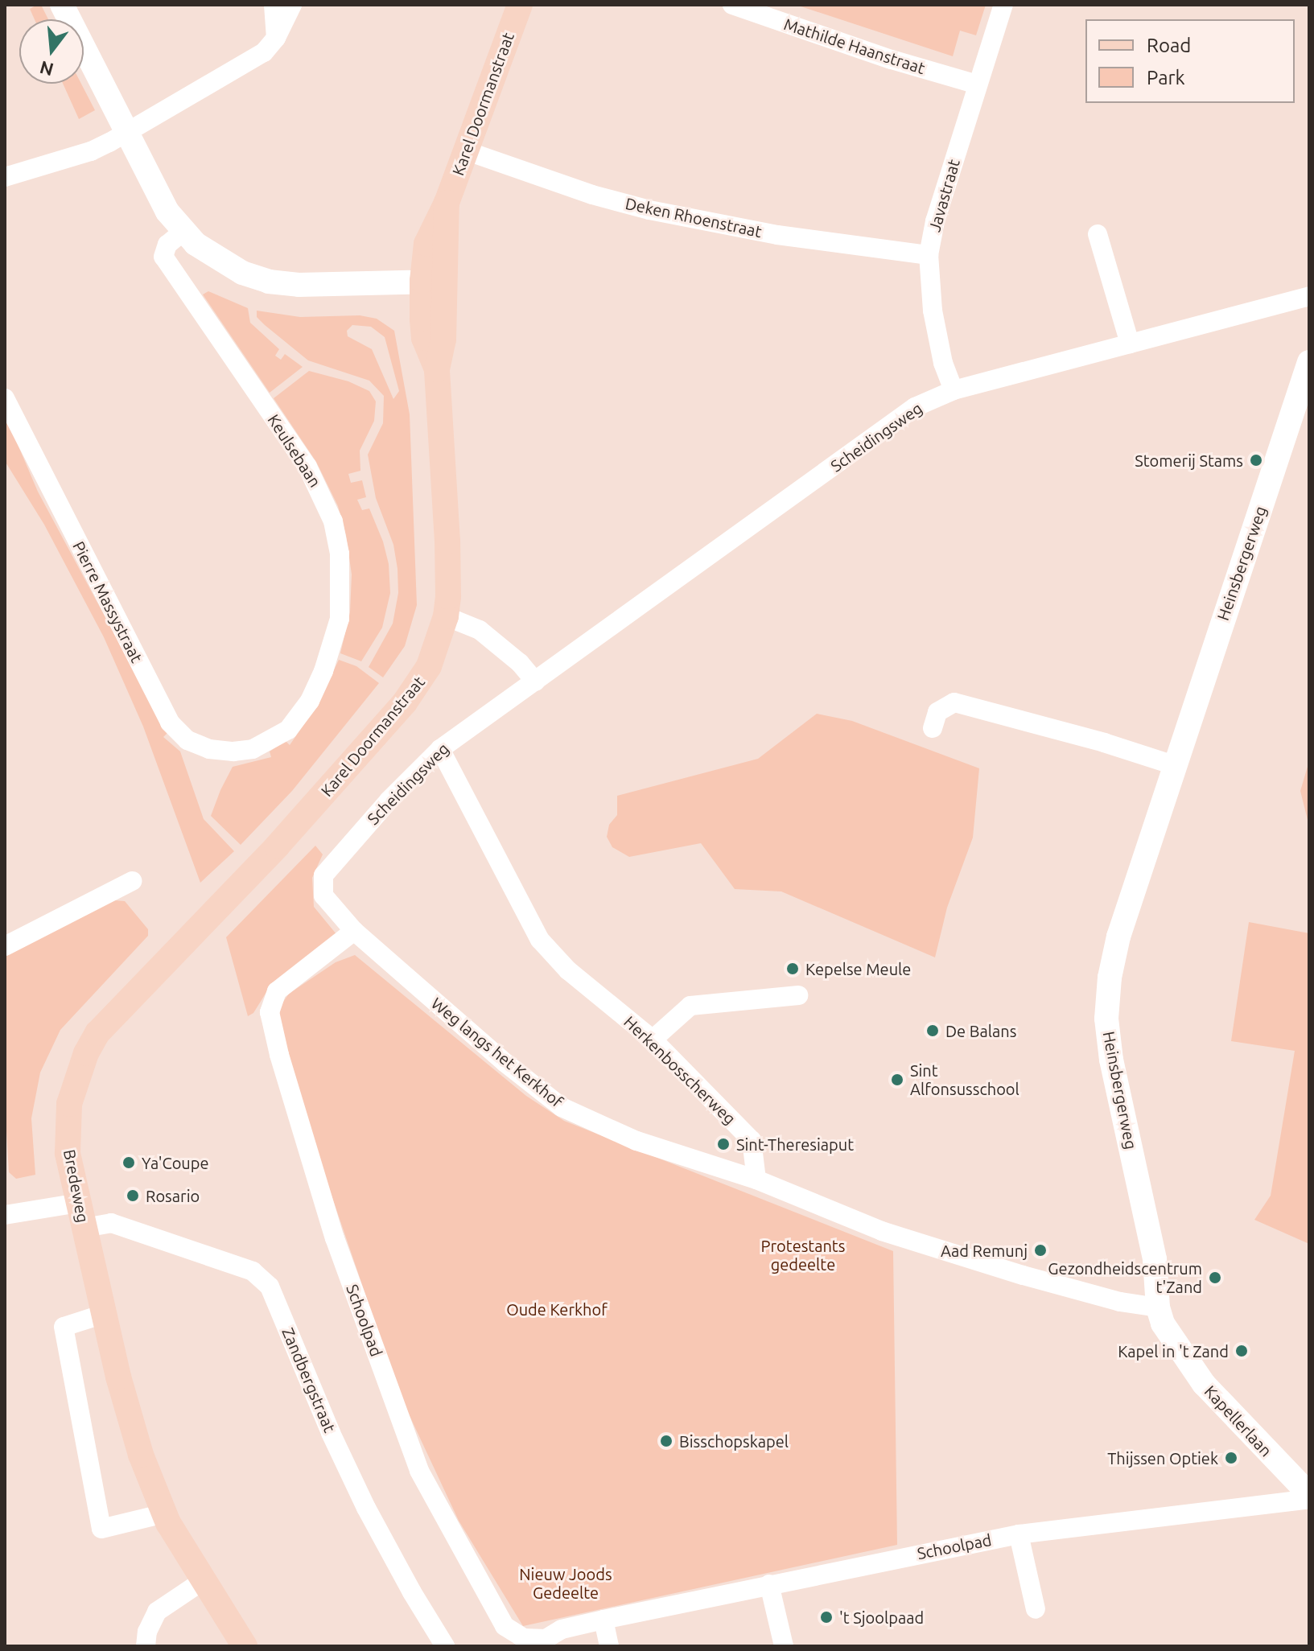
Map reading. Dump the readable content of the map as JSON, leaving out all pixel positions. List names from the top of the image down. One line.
{"streets":{"main road":["Karel Doormanstraat","Bredeweg"],"street":["Mathilde Haanstraat","Javastraat","Deken Rhoenstraat","Scheidingsweg","Keulsebaan","Heinsbergerweg","Pierre Massystraat","Weg langs het Kerkhof","Herkenbosscherweg","Schoolpad","Zandbergstraat","Kapellerlaan"]},"crossings":[["Mathilde Haanstraat","Javastraat"],["Karel Doormanstraat","Deken Rhoenstraat"],["Karel Doormanstraat","Bredeweg"],["Javastraat","Deken Rhoenstraat"],["Javastraat","Scheidingsweg"],["Scheidingsweg","Weg langs het Kerkhof"],["Scheidingsweg","Herkenbosscherweg"],["Keulsebaan","Pierre Massystraat"],["Heinsbergerweg","Kapellerlaan"],["Weg langs het Kerkhof","Herkenbosscherweg"],["Weg langs het Kerkhof","Schoolpad"],["Bredeweg","Zandbergstraat"]],"parks":["Protestants gedeelte","Oude Kerkhof","Nieuw Joods Gedeelte"],"places":["Stomerij Stams","Kepelse Meule","De Balans","Sint Alfonsusschool","Sint-Theresiaput","Ya'Coupe","Rosario","Aad Remunj","Gezondheidscentrum t'Zand","Kapel in 't Zand","Bisschopskapel","Thijssen Optiek","'t Sjoolpaad"],"legend":["Road","Park"],"north":"bottom"}
